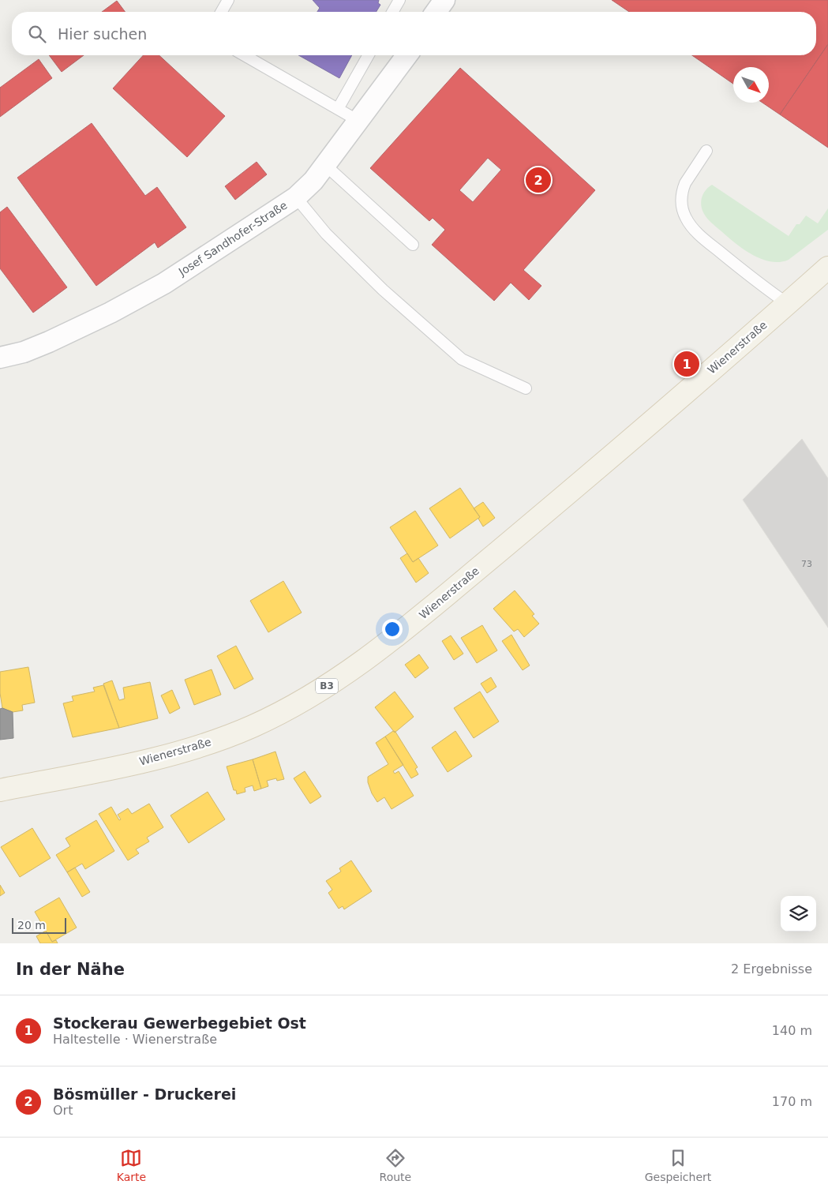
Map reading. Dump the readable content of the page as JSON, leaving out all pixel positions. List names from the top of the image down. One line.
{"streets":{"main road":["Wienerstraße","B3"],"street":["Josef Sandhofer-Straße"]},"house_numbers":["73"],"scale_bar":"20 m","north":"bottom right","page":{"search":"Hier suchen","pins":["2","1"],"scale":"20 m","heading":["In der Nähe","2 Ergebnisse"],"list":[{"mark":"1","name":"Stockerau Gewerbegebiet Ost","note":"Haltestelle · Wienerstraße","value":"140 m"},{"mark":"2","name":"Bösmüller - Druckerei","note":"Ort","value":"170 m"}],"nav":["Karte","Route","Gespeichert"]}}
